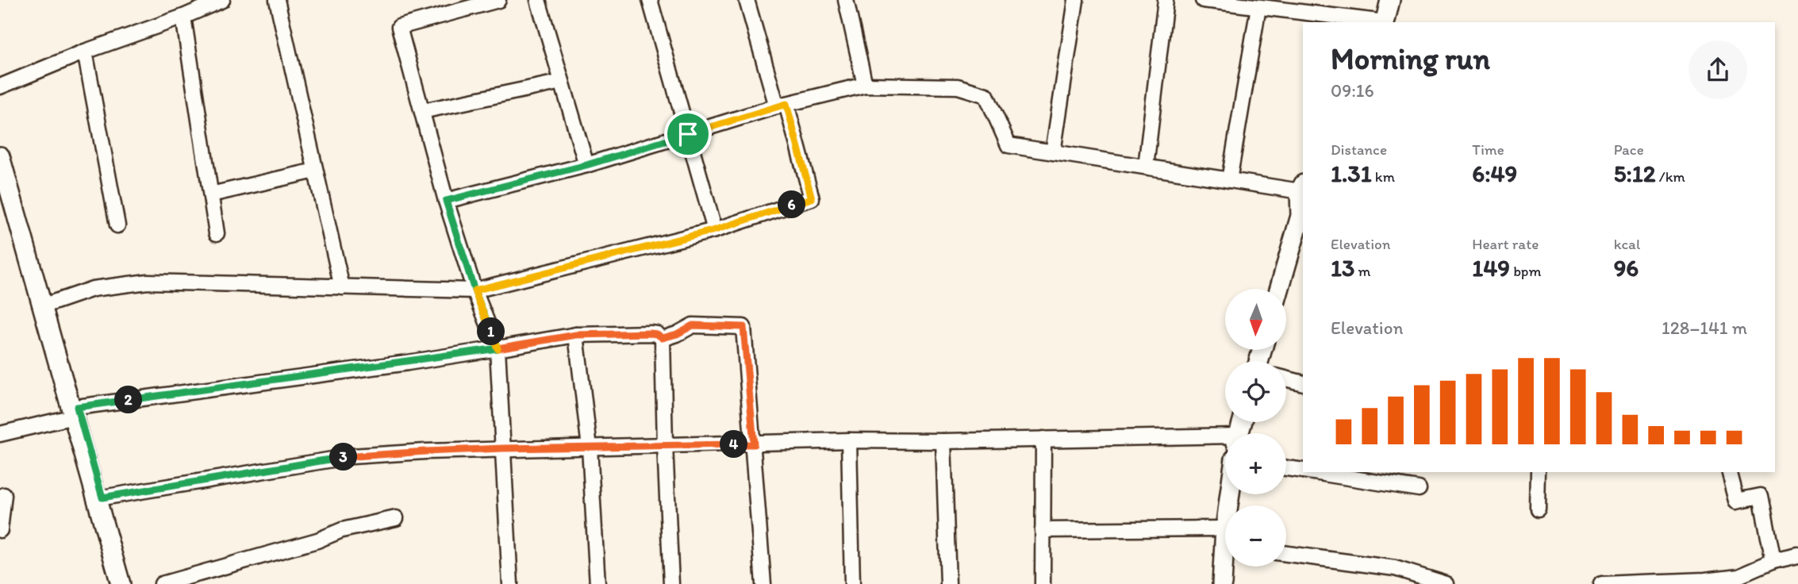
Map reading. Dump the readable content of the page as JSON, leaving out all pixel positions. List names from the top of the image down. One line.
{"north":"bottom","page":{"heading":["Morning run","09:16"],"stats":[["Distance","1.31 km"],["Time","6:49"],["Pace","5:12 /km"],["Elevation","13 m"],["Heart rate","149 bpm"],["kcal","96"]],"pins":["6","1","2","4","3"],"map_buttons":["+","−"],"chart":["Elevation","128–141 m"]}}
